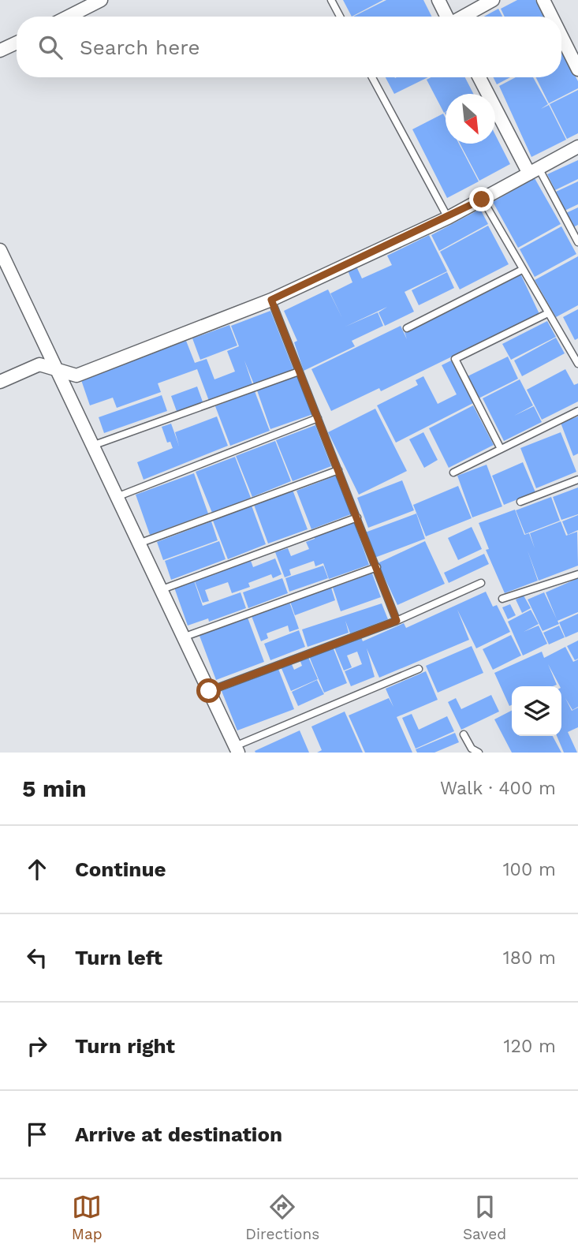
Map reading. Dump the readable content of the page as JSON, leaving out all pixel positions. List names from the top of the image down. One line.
{"north":"bottom right","page":{"search":"Search here","heading":["5 min","Walk · 400 m"],"list":[["Continue","100 m"],["Turn left","180 m"],["Turn right","120 m"],"Arrive at destination"],"nav":["Map","Directions","Saved"]}}
